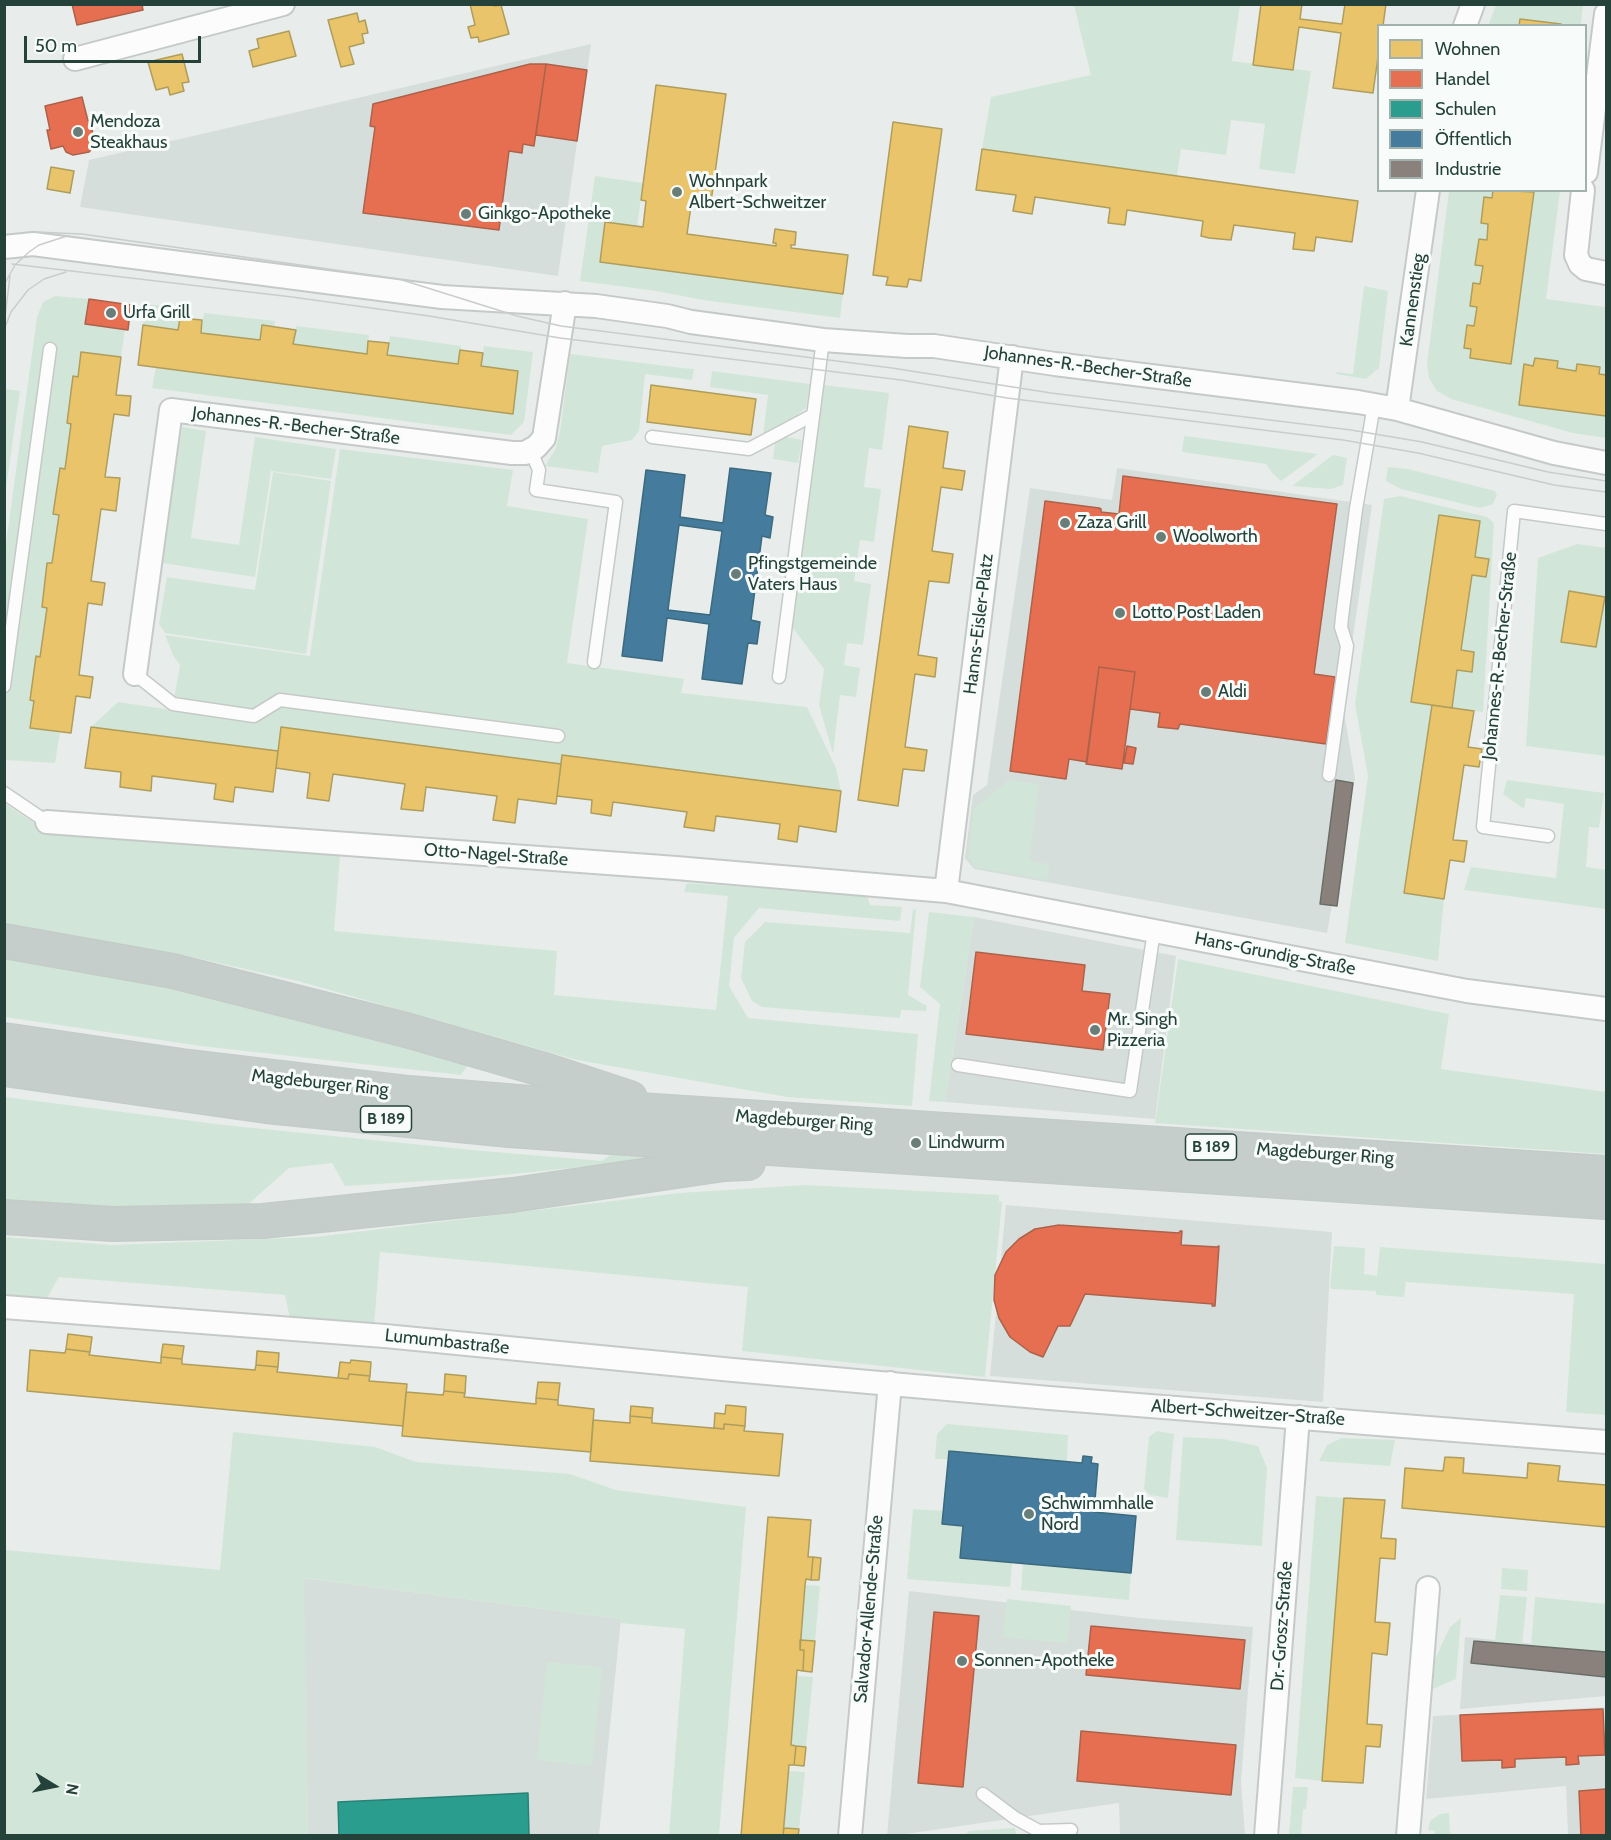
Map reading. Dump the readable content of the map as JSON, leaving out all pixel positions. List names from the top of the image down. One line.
{"streets":{"highway":["Magdeburger Ring","B 189"],"street":["Kannenstieg","Johannes-R.-Becher-Straße","Hanns-Eisler-Platz","Otto-Nagel-Straße","Hans-Grundig-Straße","Lumumbastraße","Albert-Schweitzer-Straße","Salvador-Allende-Straße","Dr.-Grosz-Straße"]},"crossings":[["Kannenstieg","Johannes-R.-Becher-Straße"],["Johannes-R.-Becher-Straße","Hanns-Eisler-Platz"],["Hanns-Eisler-Platz","Otto-Nagel-Straße"],["Hanns-Eisler-Platz","Hans-Grundig-Straße"],["Otto-Nagel-Straße","Hans-Grundig-Straße"],["Lumumbastraße","Albert-Schweitzer-Straße"],["Lumumbastraße","Salvador-Allende-Straße"],["Albert-Schweitzer-Straße","Salvador-Allende-Straße"],["Albert-Schweitzer-Straße","Dr.-Grosz-Straße"]],"places":["Mendoza Steakhaus","Wohnpark Albert-Schweitzer","Ginkgo-Apotheke","Urfa Grill","Zaza Grill","Woolworth","Pfingstgemeinde Vaters Haus","Lotto Post Laden","Aldi","Mr. Singh Pizzeria","Lindwurm","Schwimmhalle Nord","Sonnen-Apotheke"],"legend":["Wohnen","Handel","Schulen","Öffentlich","Industrie"],"scale_bar":"50 m","north":"right"}
